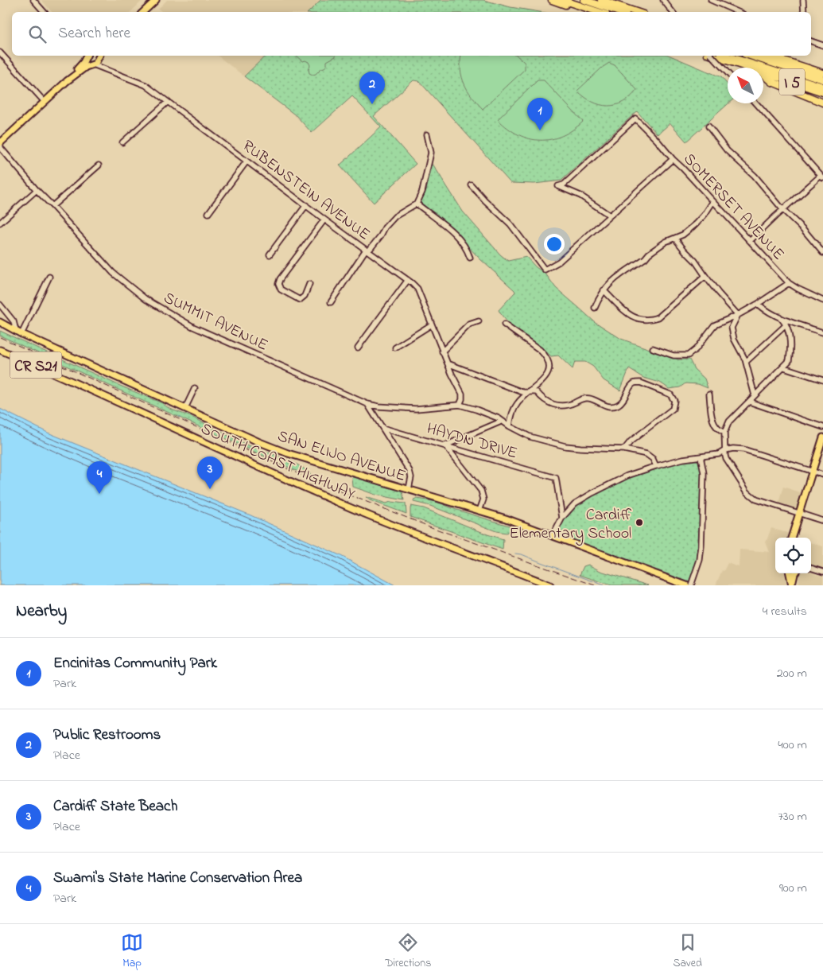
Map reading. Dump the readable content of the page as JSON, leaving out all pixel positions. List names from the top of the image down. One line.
{"streets":{"highway":["I 5"],"main road":["CR S21","SAN ELIJO AVENUE","SOUTH COAST HIGHWAY"],"street":["RUBENSTEIN AVENUE","SOMERSET AVENUE","SUMMIT AVENUE","HAYDN DRIVE"]},"crossings":[["RUBENSTEIN AVENUE","SUMMIT AVENUE"]],"places":["Cardiff Elementary School"],"north":"top left","page":{"search":"Search here","pins":["2","1","3","4"],"heading":["Nearby","4 results"],"list":[{"mark":"1","name":"Encinitas Community Park","note":"Park","value":"200 m"},{"mark":"2","name":"Public Restrooms","note":"Place","value":"400 m"},{"mark":"3","name":"Cardiff State Beach","note":"Place","value":"730 m"},{"mark":"4","name":"Swami's State Marine Conservation Area","note":"Park","value":"900 m"}],"nav":["Map","Directions","Saved"]}}
